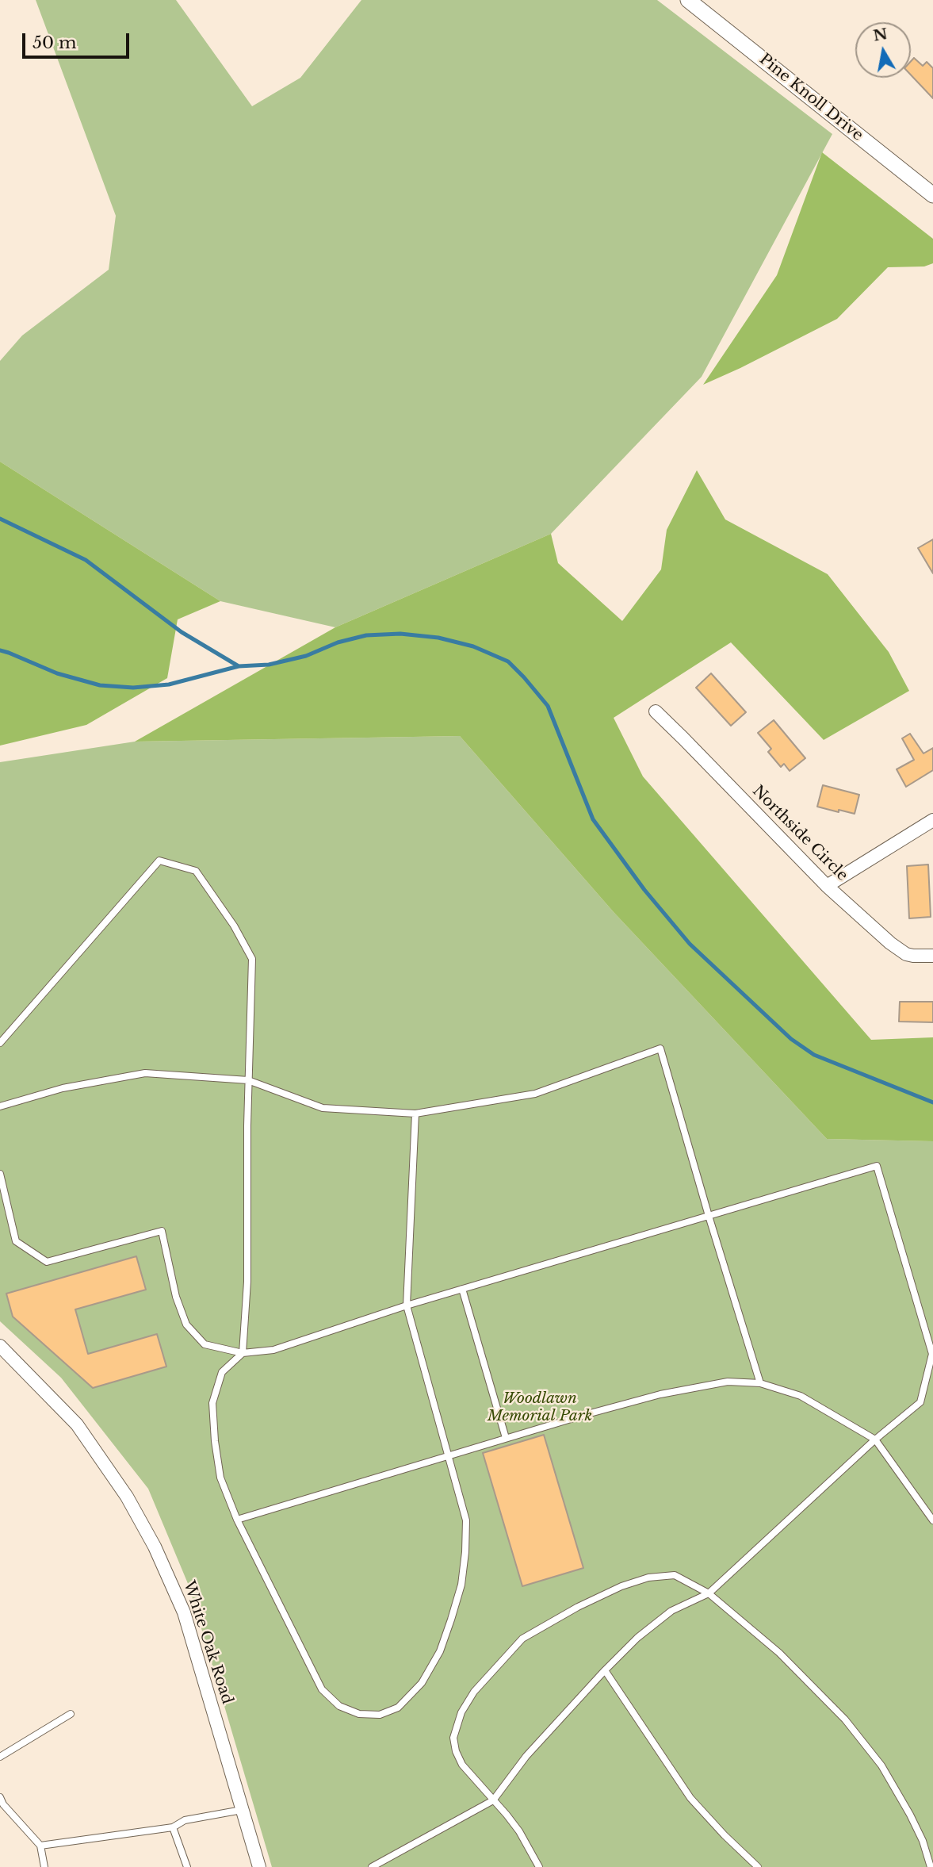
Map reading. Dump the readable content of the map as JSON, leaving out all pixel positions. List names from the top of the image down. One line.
{"streets":{"street":["Pine Knoll Drive","Northside Circle","White Oak Road"]},"parks":["Woodlawn Memorial Park"],"scale_bar":"50 m","north":"top"}
